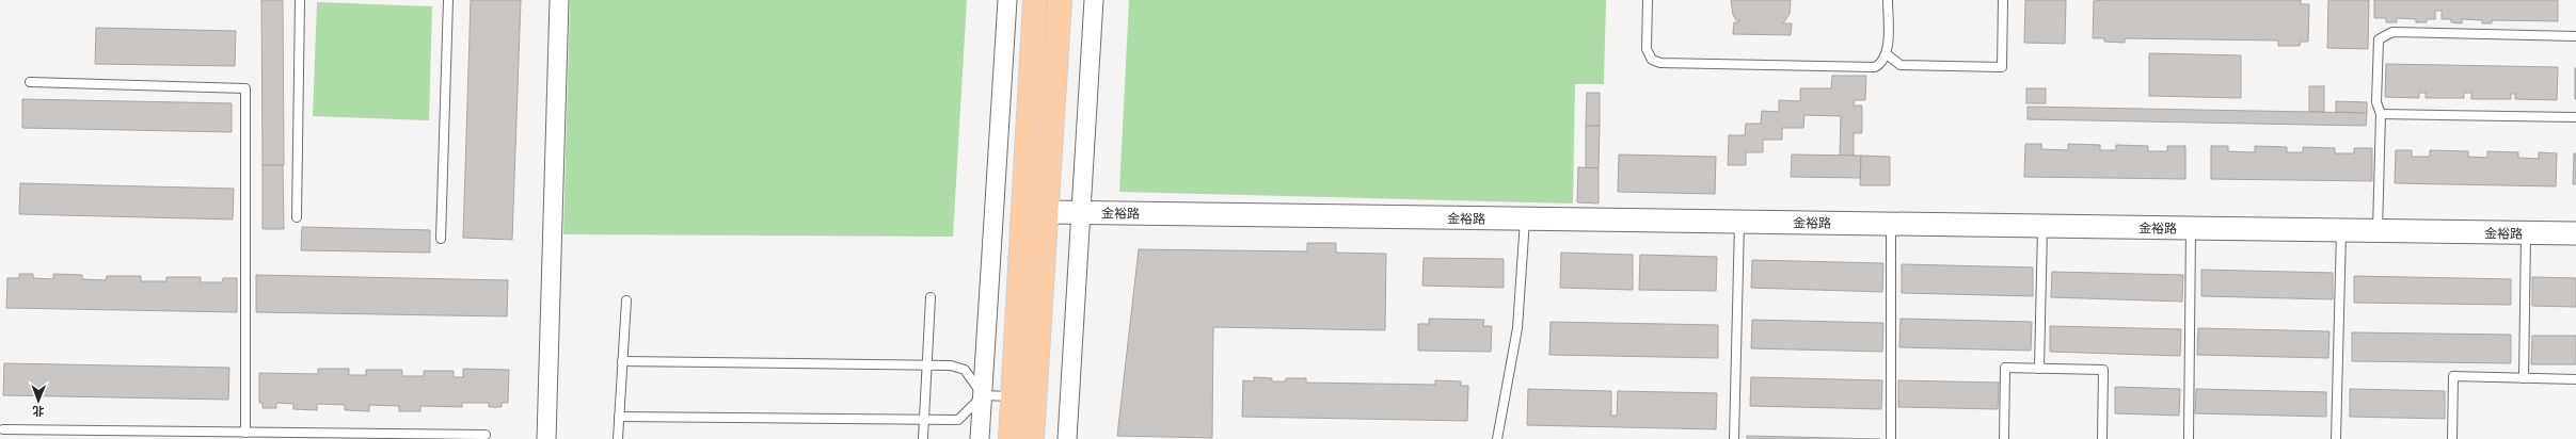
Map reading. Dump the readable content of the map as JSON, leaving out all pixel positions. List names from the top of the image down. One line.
{"streets":{"street":["金裕路"]},"north":"bottom"}
